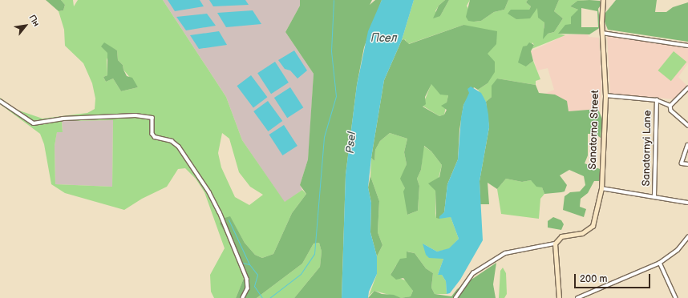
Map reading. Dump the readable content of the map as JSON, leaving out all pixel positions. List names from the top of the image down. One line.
{"streets":{"main road":["Sanatorna Street"],"street":["Sanatornyi Lane"]},"water":["Псел","Psel"],"scale_bar":"200 m","north":"top right"}
